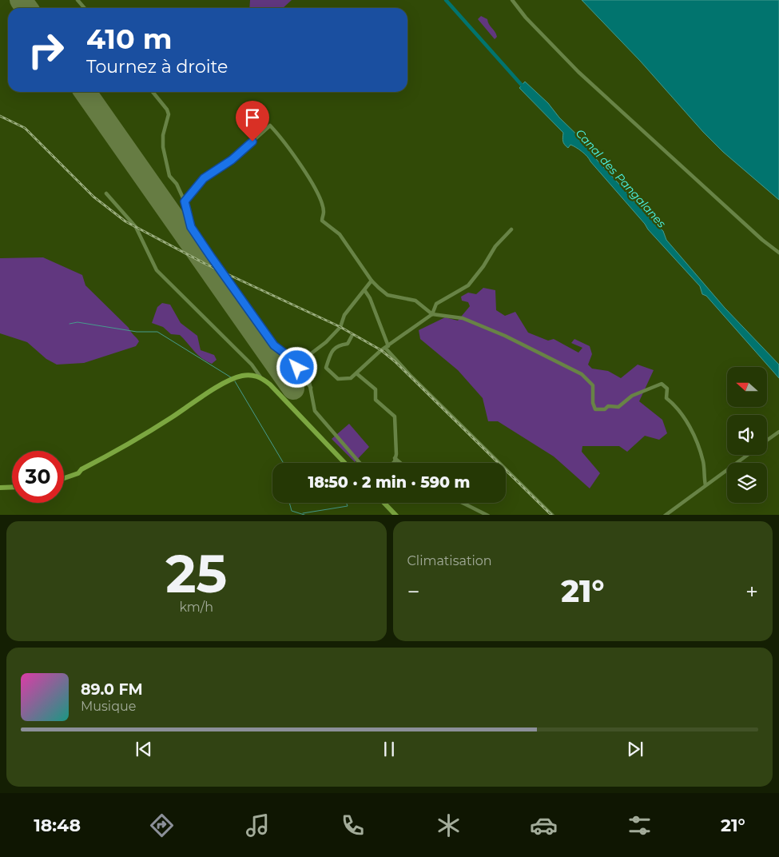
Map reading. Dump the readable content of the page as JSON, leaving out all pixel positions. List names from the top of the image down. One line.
{"water":["Canal des Pangalanes"],"north":"left","page":{"turn":["410 m","Tournez à droite"],"limit":"30","trip":"18:50 · 2 min · 590 m","tile":[["25","km/h"],"Climatisation"],"heat":["−","21°","+"],"song":["89.0 FM","Musique"],"tabs":["18:48","21°"]}}
